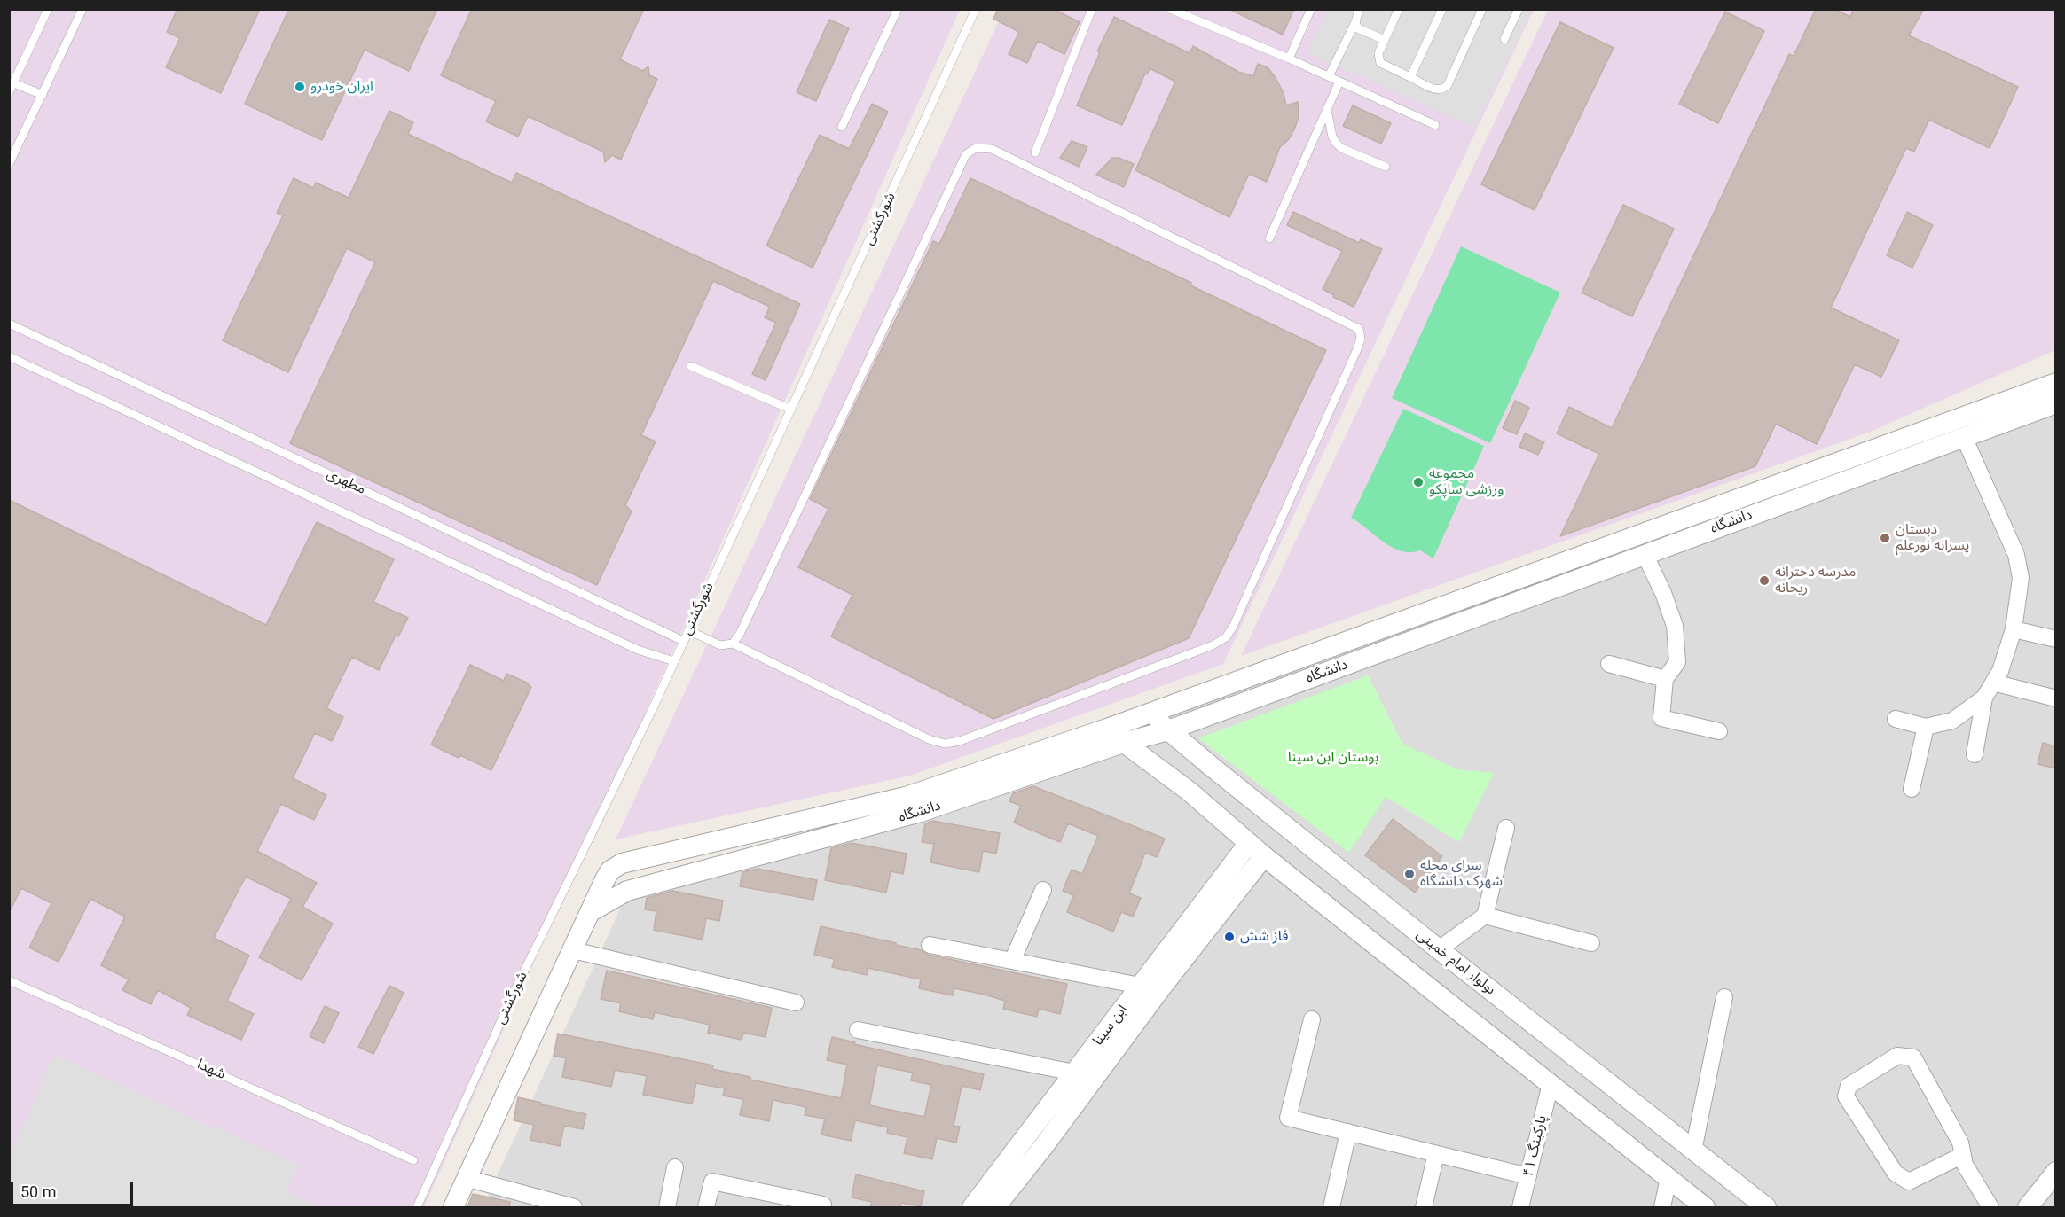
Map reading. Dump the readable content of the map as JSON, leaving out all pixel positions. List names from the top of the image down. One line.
{"streets":{"street":["دانشگاه","بولوار امام خمینی","ابن سینا","پارکینگ ۴۱"],"lane":["شورگشتی","مطهری","شهدا"]},"crossings":[["شورگشتی","مطهری"],["دانشگاه","بولوار امام خمینی"]],"parks":["بوستان ابن سینا"],"places":["ایران خودرو","مجموعه ورزشی ساپکو","دبستان پسرانه نورعلم","مدرسه دخترانه ریحانه","سرای محله شهرک دانشگاه","فاز شش"],"scale_bar":"50 m"}
